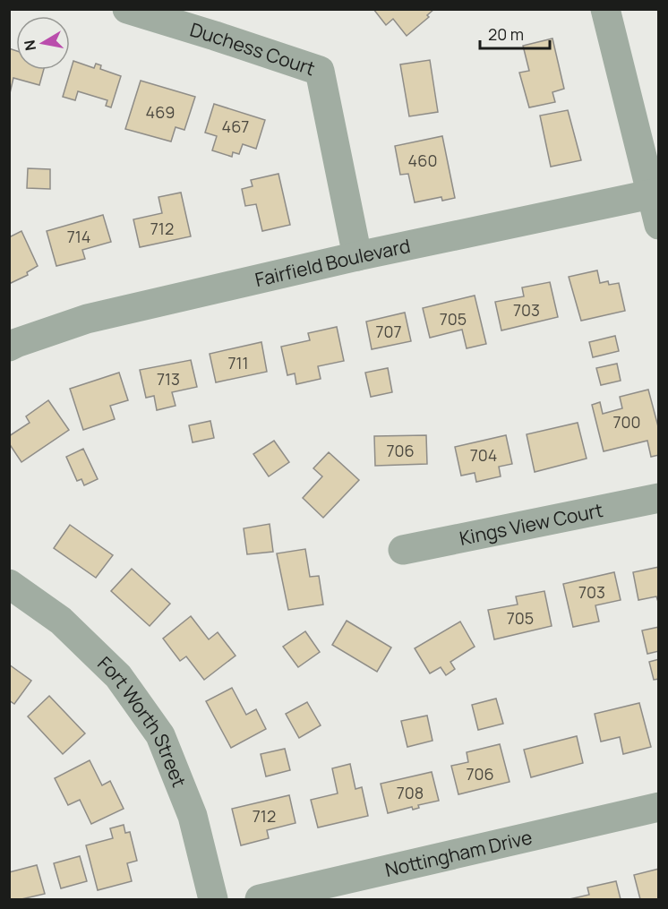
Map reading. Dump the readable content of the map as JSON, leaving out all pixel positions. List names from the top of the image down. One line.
{"streets":{"street":["Duchess Court","Fairfield Boulevard","Kings View Court","Fort Worth Street","Nottingham Drive"]},"crossings":[["Duchess Court","Fairfield Boulevard"]],"house_numbers":["469","467","460","712","714","703","705","707","711","713","700","706","704","703","705","706","708","712"],"scale_bar":"20 m","north":"left"}
